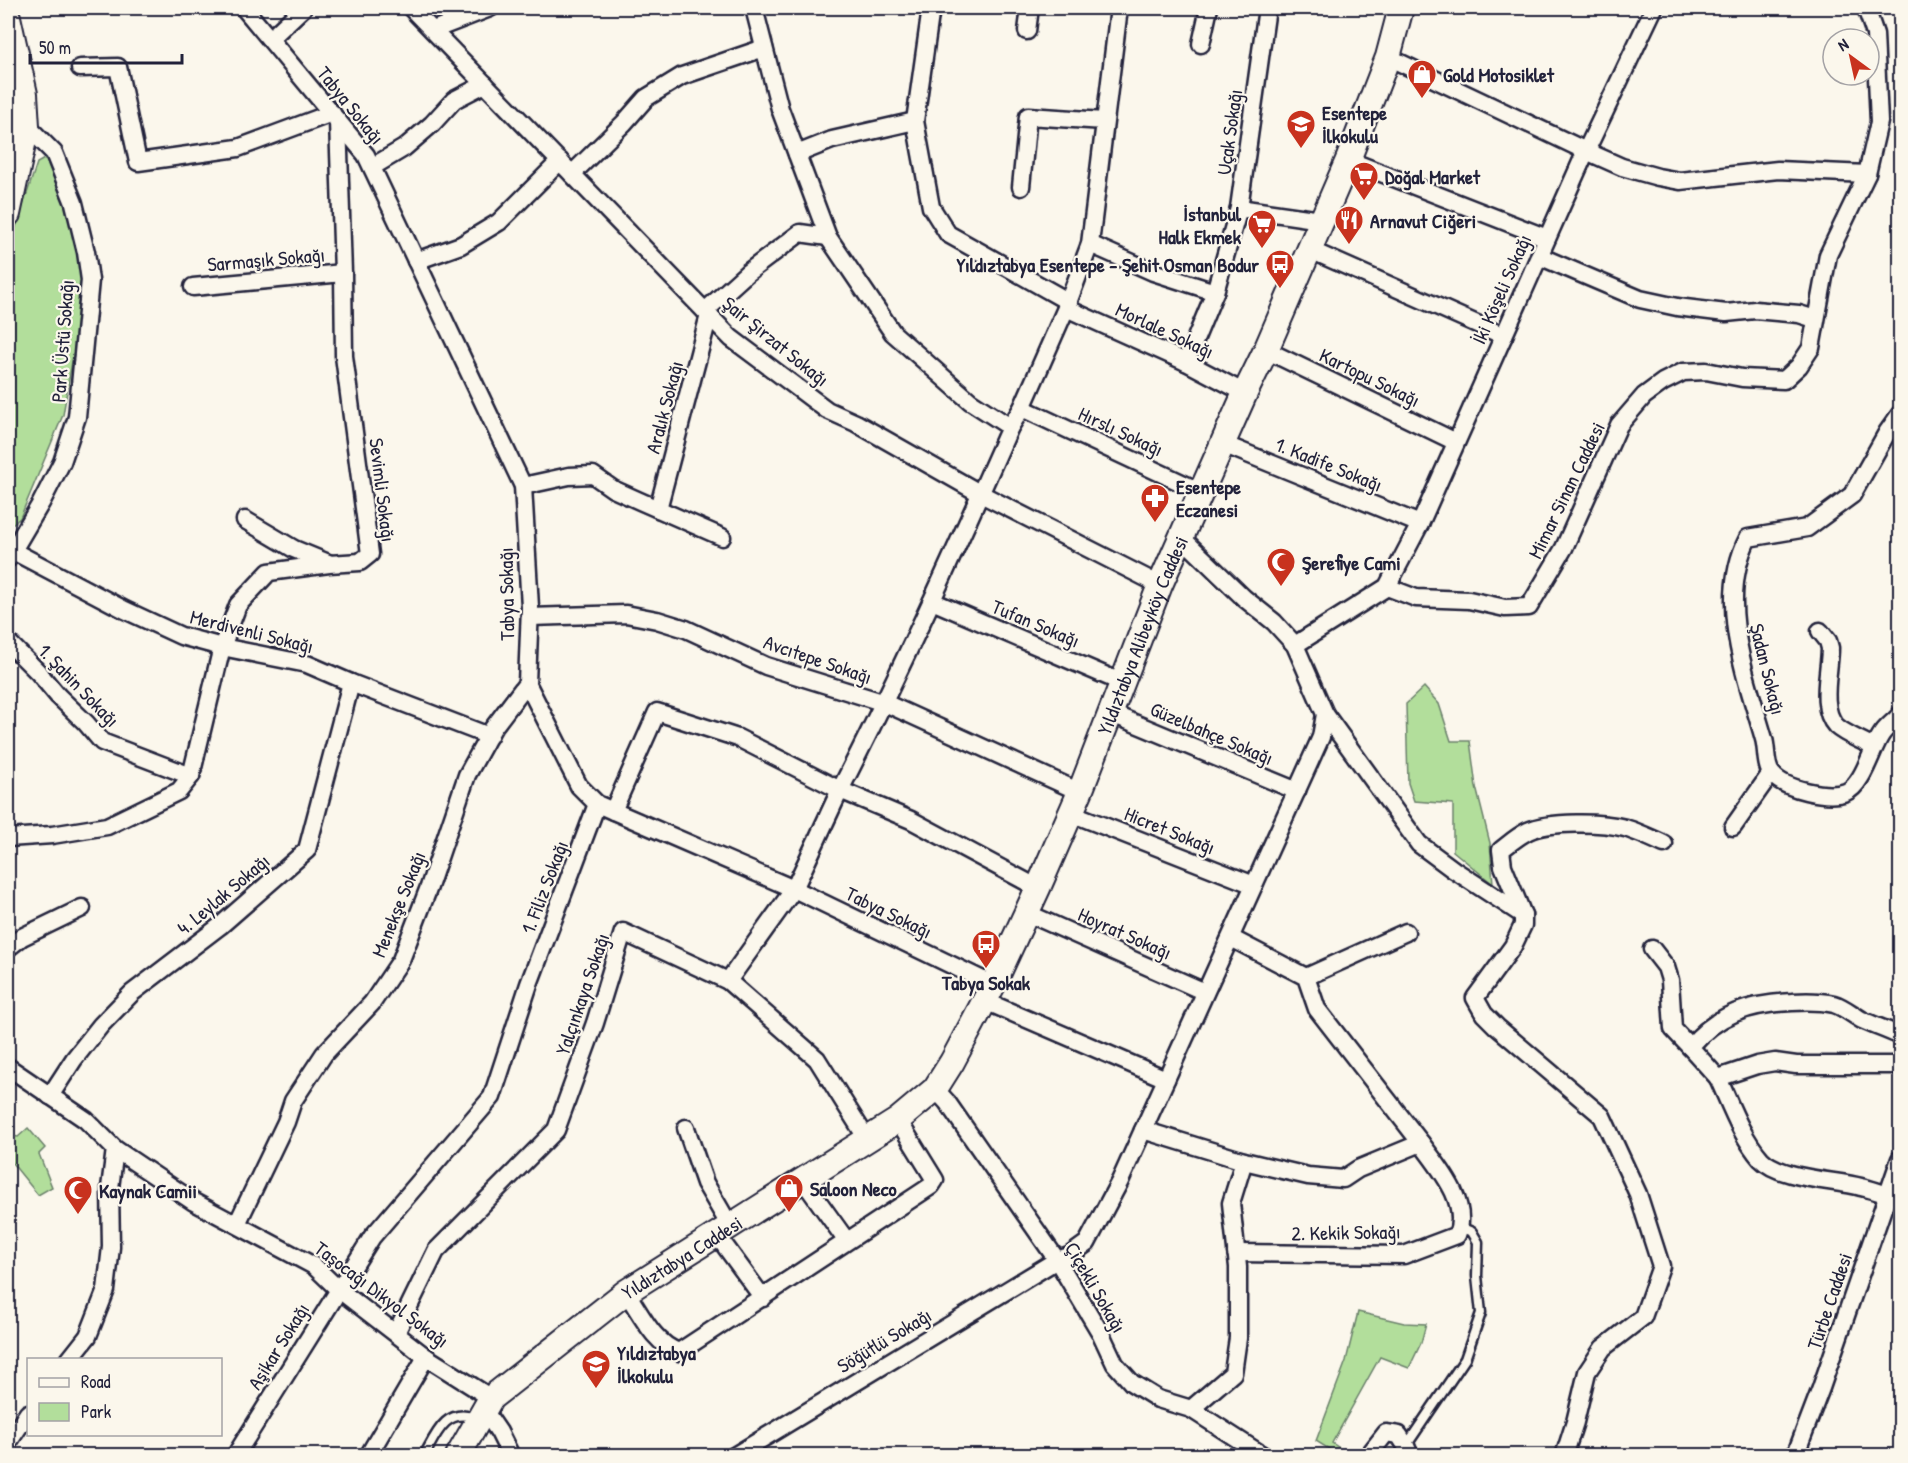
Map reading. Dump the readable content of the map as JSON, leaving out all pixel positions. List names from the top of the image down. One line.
{"streets":{"main road":["Yıldıztabya Alibeyköy Caddesi","Yıldıztabya Caddesi"],"street":["Tabya Sokağı","Uçak Sokağı","Sarmaşık Sokağı","İki Köşeli Sokağı","Morlale Sokağı","Park Üstü Sokağı","Şair Şirzat Sokağı","Kartopu Sokağı","Aralık Sokağı","Hırslı Sokağı","1. Kadife Sokağı","Sevimli Sokağı","Mimar Sinan Caddesi","Tufan Sokağı","Merdivenli Sokağı","Avcıtepe Sokağı","Şadan Sokağı","1. Şahin Sokağı","Güzelbahçe Sokağı","Hicret Sokağı","1. Filiz Sokağı","4. Leylak Sokağı","Menekşe Sokağı","Hoyrat Sokağı","Yalçınkaya Sokağı","2. Kekik Sokağı","Çiçekli Sokağı","Taşocağı Dikyol Sokağı","Türbe Caddesi","Söğütlü Sokağı","Aşikar Sokağı"]},"crossings":[["Tabya Sokağı","Sevimli Sokağı"],["Tabya Sokağı","Yıldıztabya Alibeyköy Caddesi"],["Tabya Sokağı","Avcıtepe Sokağı"],["Tabya Sokağı","1. Filiz Sokağı"],["Tabya Sokağı","Menekşe Sokağı"],["Tabya Sokağı","Söğütlü Sokağı"],["Uçak Sokağı","Morlale Sokağı"],["Sarmaşık Sokağı","Sevimli Sokağı"],["İki Köşeli Sokağı","Kartopu Sokağı"],["İki Köşeli Sokağı","1. Kadife Sokağı"],["İki Köşeli Sokağı","Mimar Sinan Caddesi"],["Morlale Sokağı","Yıldıztabya Alibeyköy Caddesi"],["Park Üstü Sokağı","Merdivenli Sokağı"],["Şair Şirzat Sokağı","Aralık Sokağı"],["Şair Şirzat Sokağı","Yıldıztabya Alibeyköy Caddesi"],["Kartopu Sokağı","Yıldıztabya Alibeyköy Caddesi"],["Hırslı Sokağı","Yıldıztabya Alibeyköy Caddesi"],["1. Kadife Sokağı","Yıldıztabya Alibeyköy Caddesi"],["Sevimli Sokağı","Merdivenli Sokağı"],["Sevimli Sokağı","1. Şahin Sokağı"],["Tufan Sokağı","Yıldıztabya Alibeyköy Caddesi"],["Merdivenli Sokağı","4. Leylak Sokağı"],["Merdivenli Sokağı","Menekşe Sokağı"],["Yıldıztabya Alibeyköy Caddesi","Avcıtepe Sokağı"],["Yıldıztabya Alibeyköy Caddesi","Güzelbahçe Sokağı"],["Yıldıztabya Alibeyköy Caddesi","Hicret Sokağı"],["Yıldıztabya Alibeyköy Caddesi","Hoyrat Sokağı"],["Yıldıztabya Alibeyköy Caddesi","Yıldıztabya Caddesi"],["Yıldıztabya Alibeyköy Caddesi","Çiçekli Sokağı"],["Avcıtepe Sokağı","Hicret Sokağı"],["Güzelbahçe Sokağı","Söğütlü Sokağı"],["Hicret Sokağı","Söğütlü Sokağı"],["1. Filiz Sokağı","Taşocağı Dikyol Sokağı"],["1. Filiz Sokağı","Aşikar Sokağı"],["4. Leylak Sokağı","Taşocağı Dikyol Sokağı"],["Menekşe Sokağı","Taşocağı Dikyol Sokağı"],["Hoyrat Sokağı","Söğütlü Sokağı"],["Yalçınkaya Sokağı","Yıldıztabya Caddesi"],["Yalçınkaya Sokağı","Taşocağı Dikyol Sokağı"],["Yıldıztabya Caddesi","Çiçekli Sokağı"],["Yıldıztabya Caddesi","Taşocağı Dikyol Sokağı"],["Çiçekli Sokağı","Söğütlü Sokağı"],["Taşocağı Dikyol Sokağı","Aşikar Sokağı"]],"places":{"shop":["Gold Motosiklet","Saloon Neco"],"school or university":["Esentepe İlkokulu","Yıldıztabya İlkokulu"],"supermarket":["Doğal Market","İstanbul Halk Ekmek"],"restaurant":["Arnavut Ciğeri"],"bus stop":["Yıldıztabya Esentepe - Şehit Osman Bodur","Tabya Sokak"],"pharmacy":["Esentepe Eczanesi"],"mosque":["Şerefiye Cami","Kaynak Camii"]},"legend":["Road","Park"],"scale_bar":"50 m","north":"top left"}
